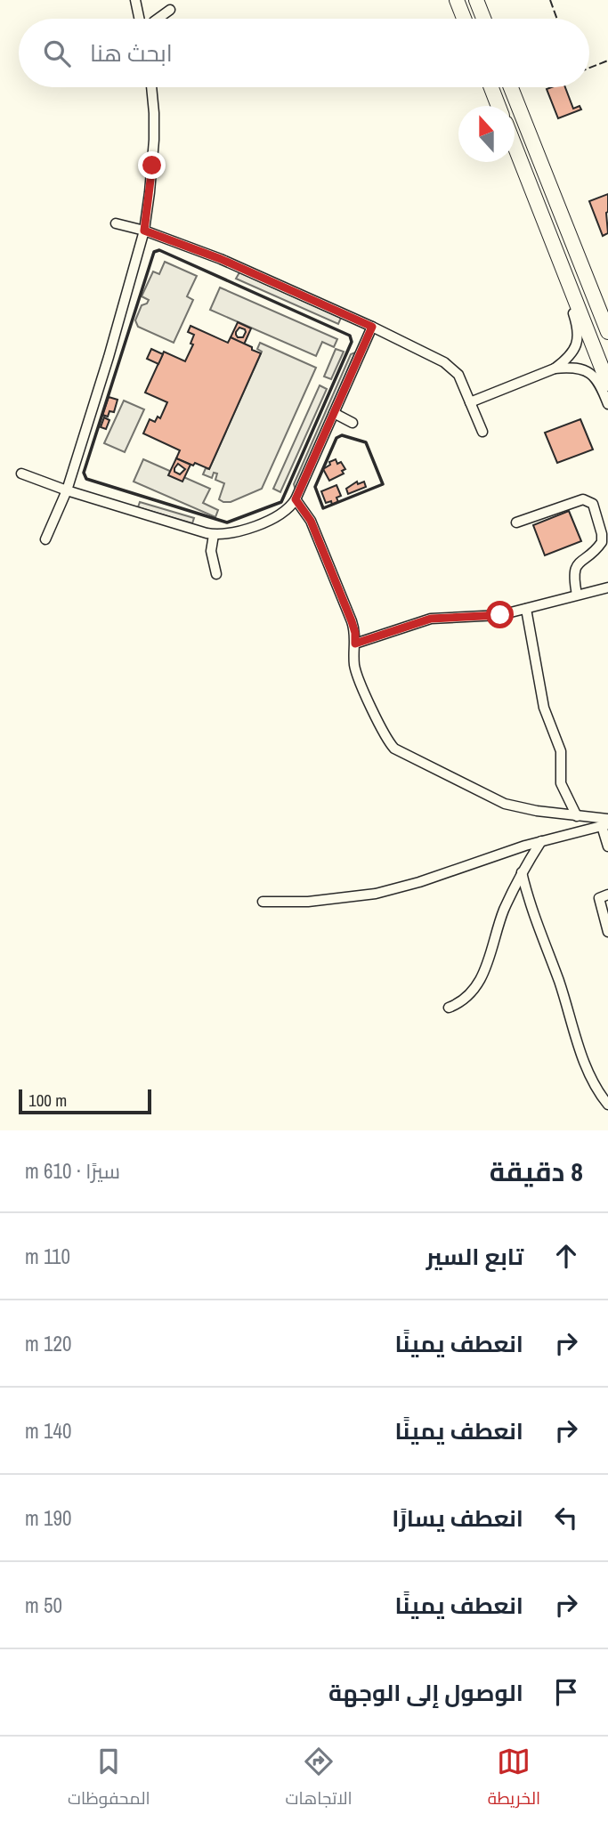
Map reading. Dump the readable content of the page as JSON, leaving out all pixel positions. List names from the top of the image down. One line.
{"scale_bar":"100 m","north":"top","page":{"search":"ابحث هنا","scale":"100 m","heading":["8 دقيقة","سيرًا · 610 m"],"list":[["تابع السير","110 m"],["انعطف يمينًا","120 m"],["انعطف يمينًا","140 m"],["انعطف يسارًا","190 m"],["انعطف يمينًا","50 m"],"الوصول إلى الوجهة"],"nav":["الخريطة","الاتجاهات","المحفوظات"]}}
